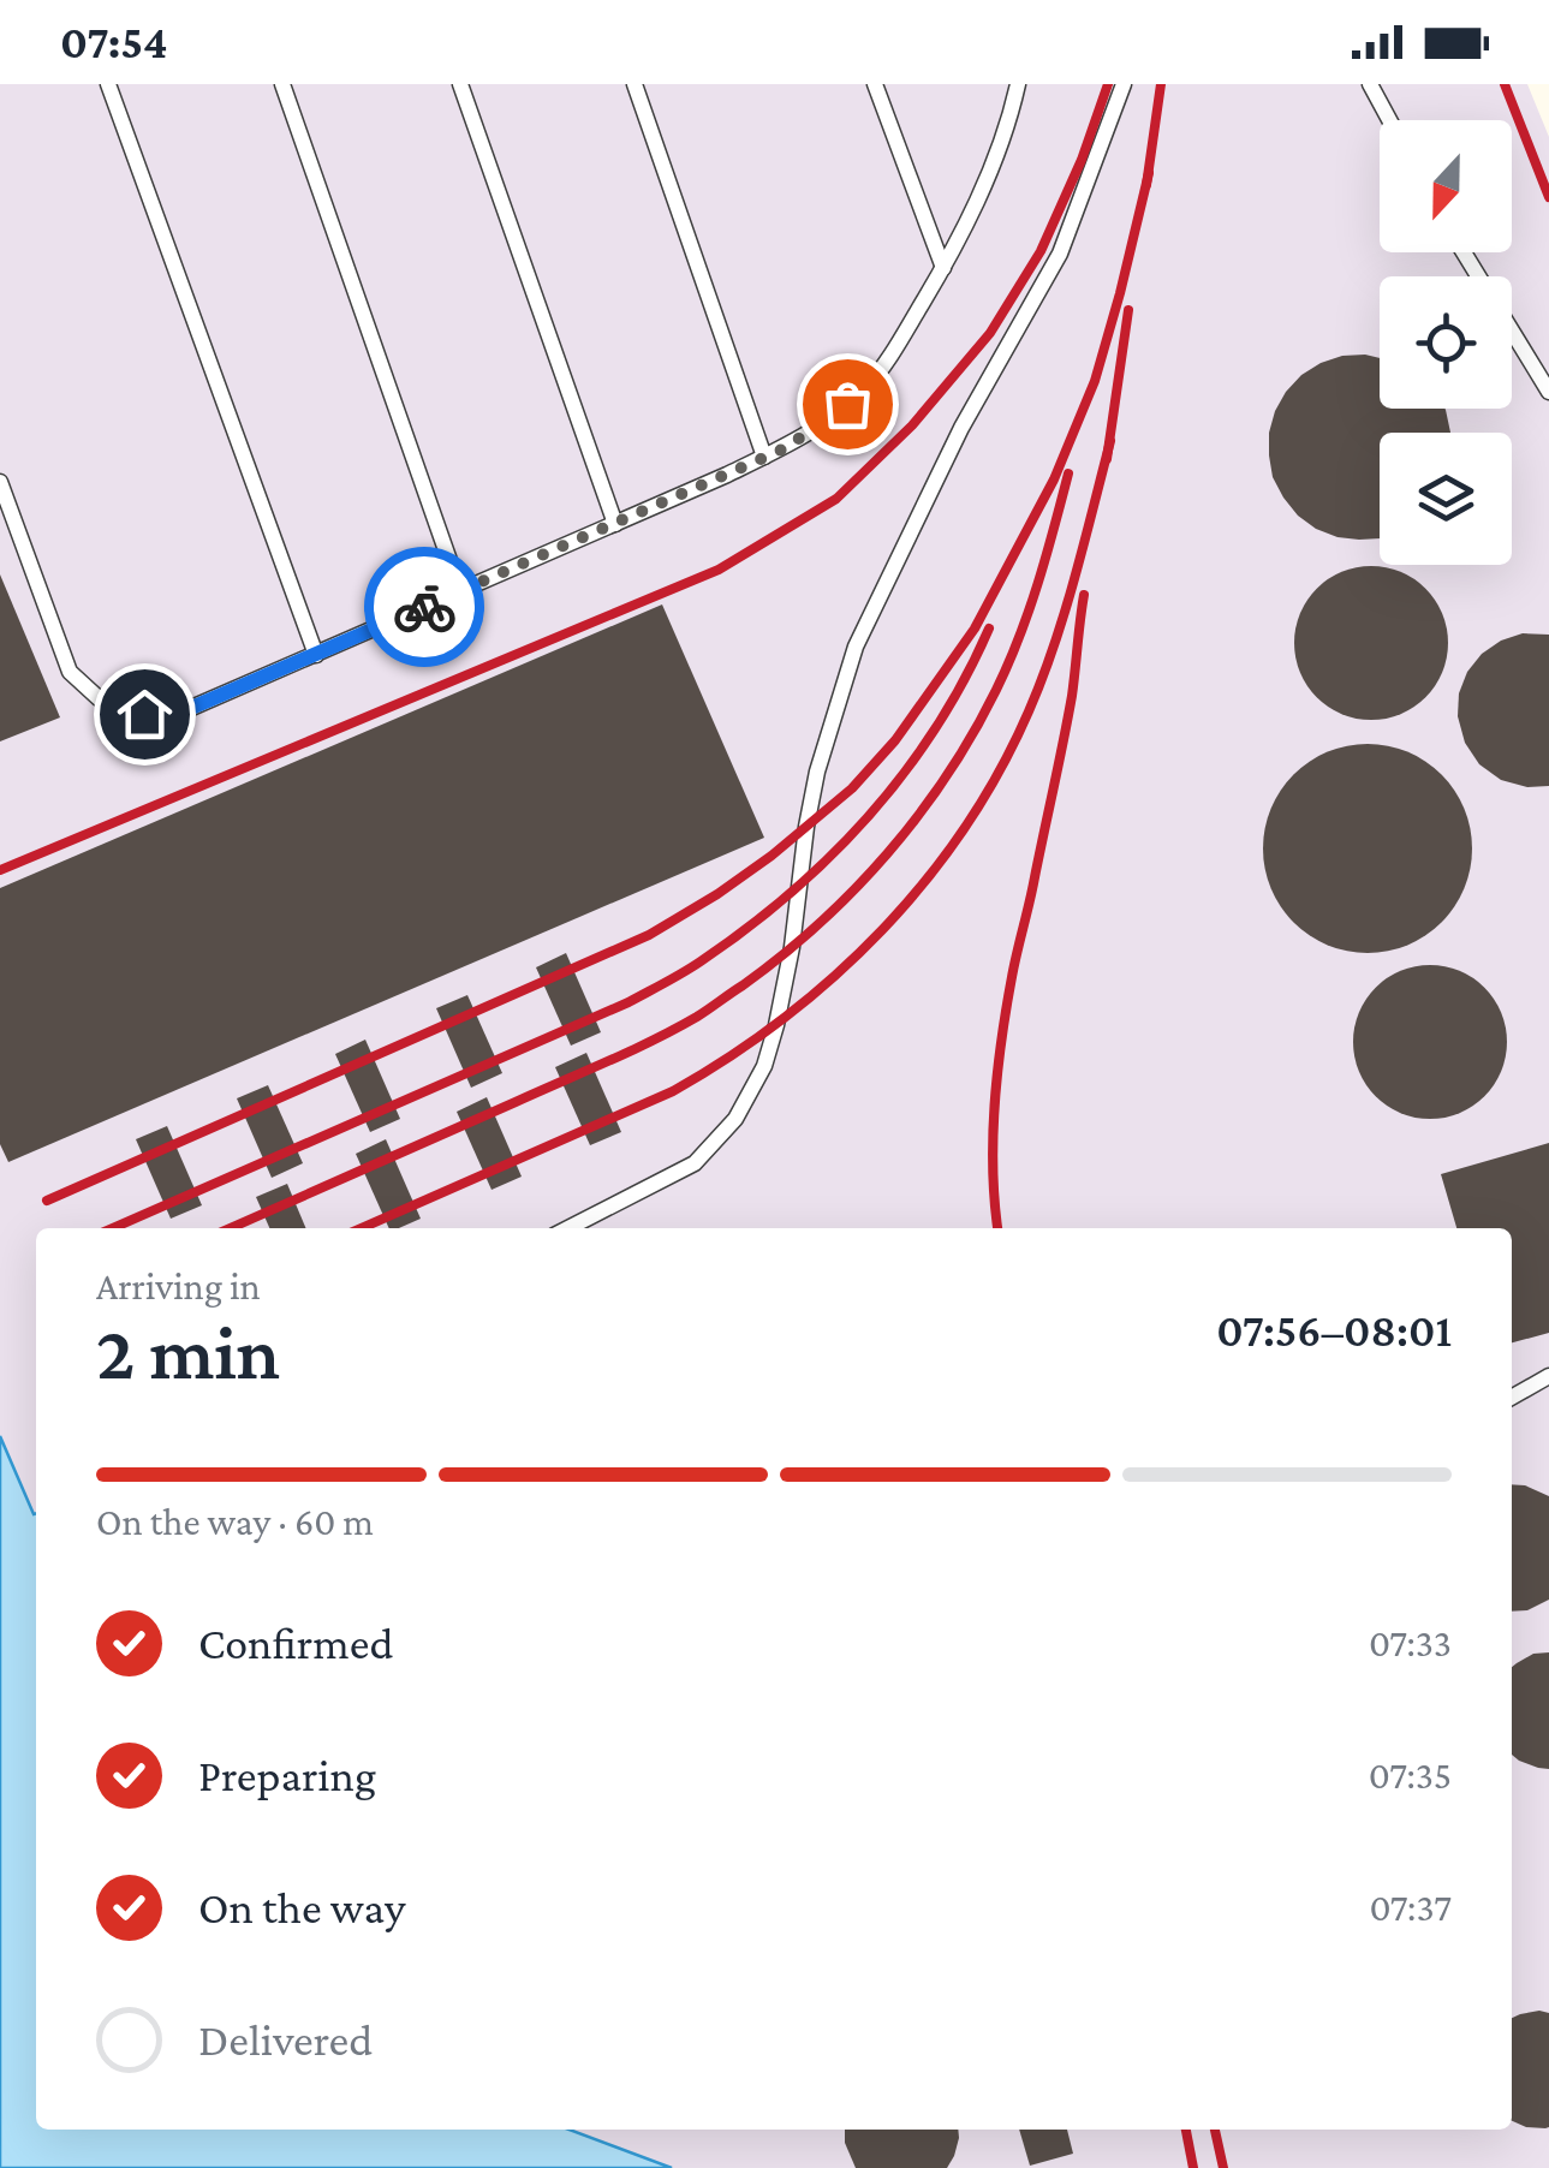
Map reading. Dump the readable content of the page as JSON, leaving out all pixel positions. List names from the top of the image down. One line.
{"north":"bottom","page":{"status":"07:54","heading":["2 min","Arriving in","07:56–08:01"],"bar":"On the way · 60 m","list":[["Confirmed","07:33"],["Preparing","07:35"],["On the way","07:37"],"Delivered"]}}
